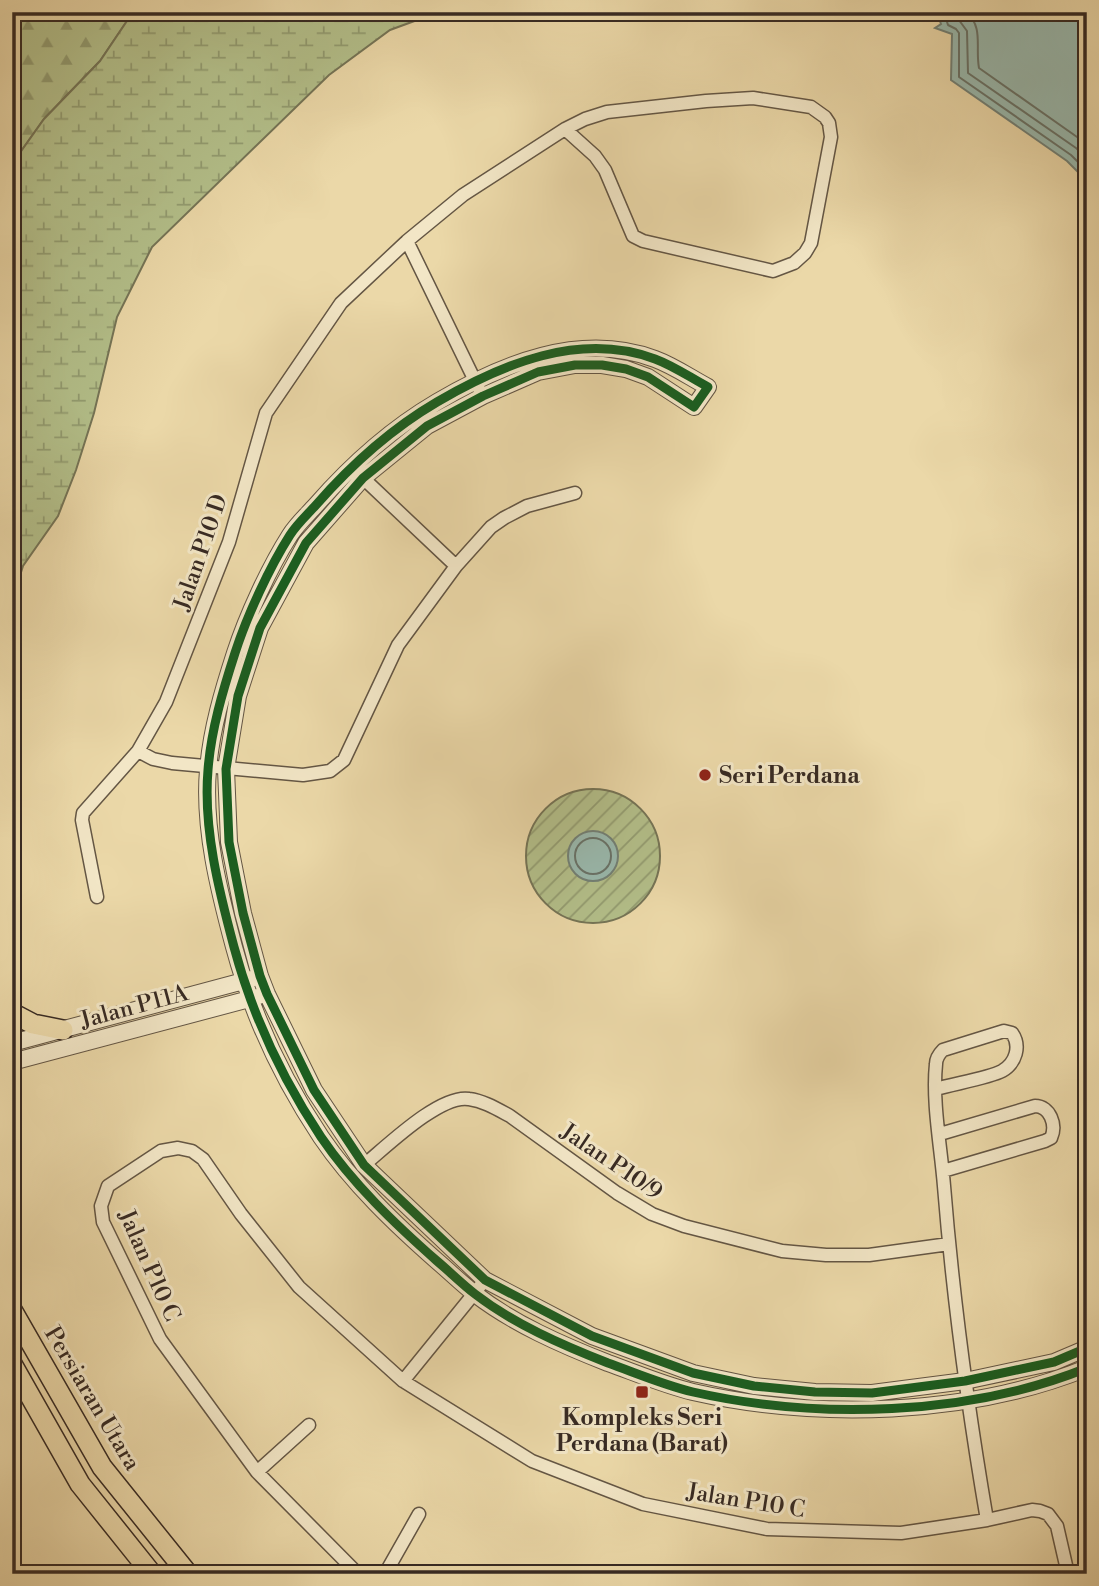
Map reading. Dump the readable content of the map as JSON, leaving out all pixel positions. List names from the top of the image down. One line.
{"streets":{"main road":["Persiaran Utara"],"street":["Jalan P10 D","Jalan P11A","Jalan P10/9","Jalan P10 C"]},"places":{"other":["Seri Perdana"],"transit":["Kompleks Seri Perdana (Barat)"]}}
